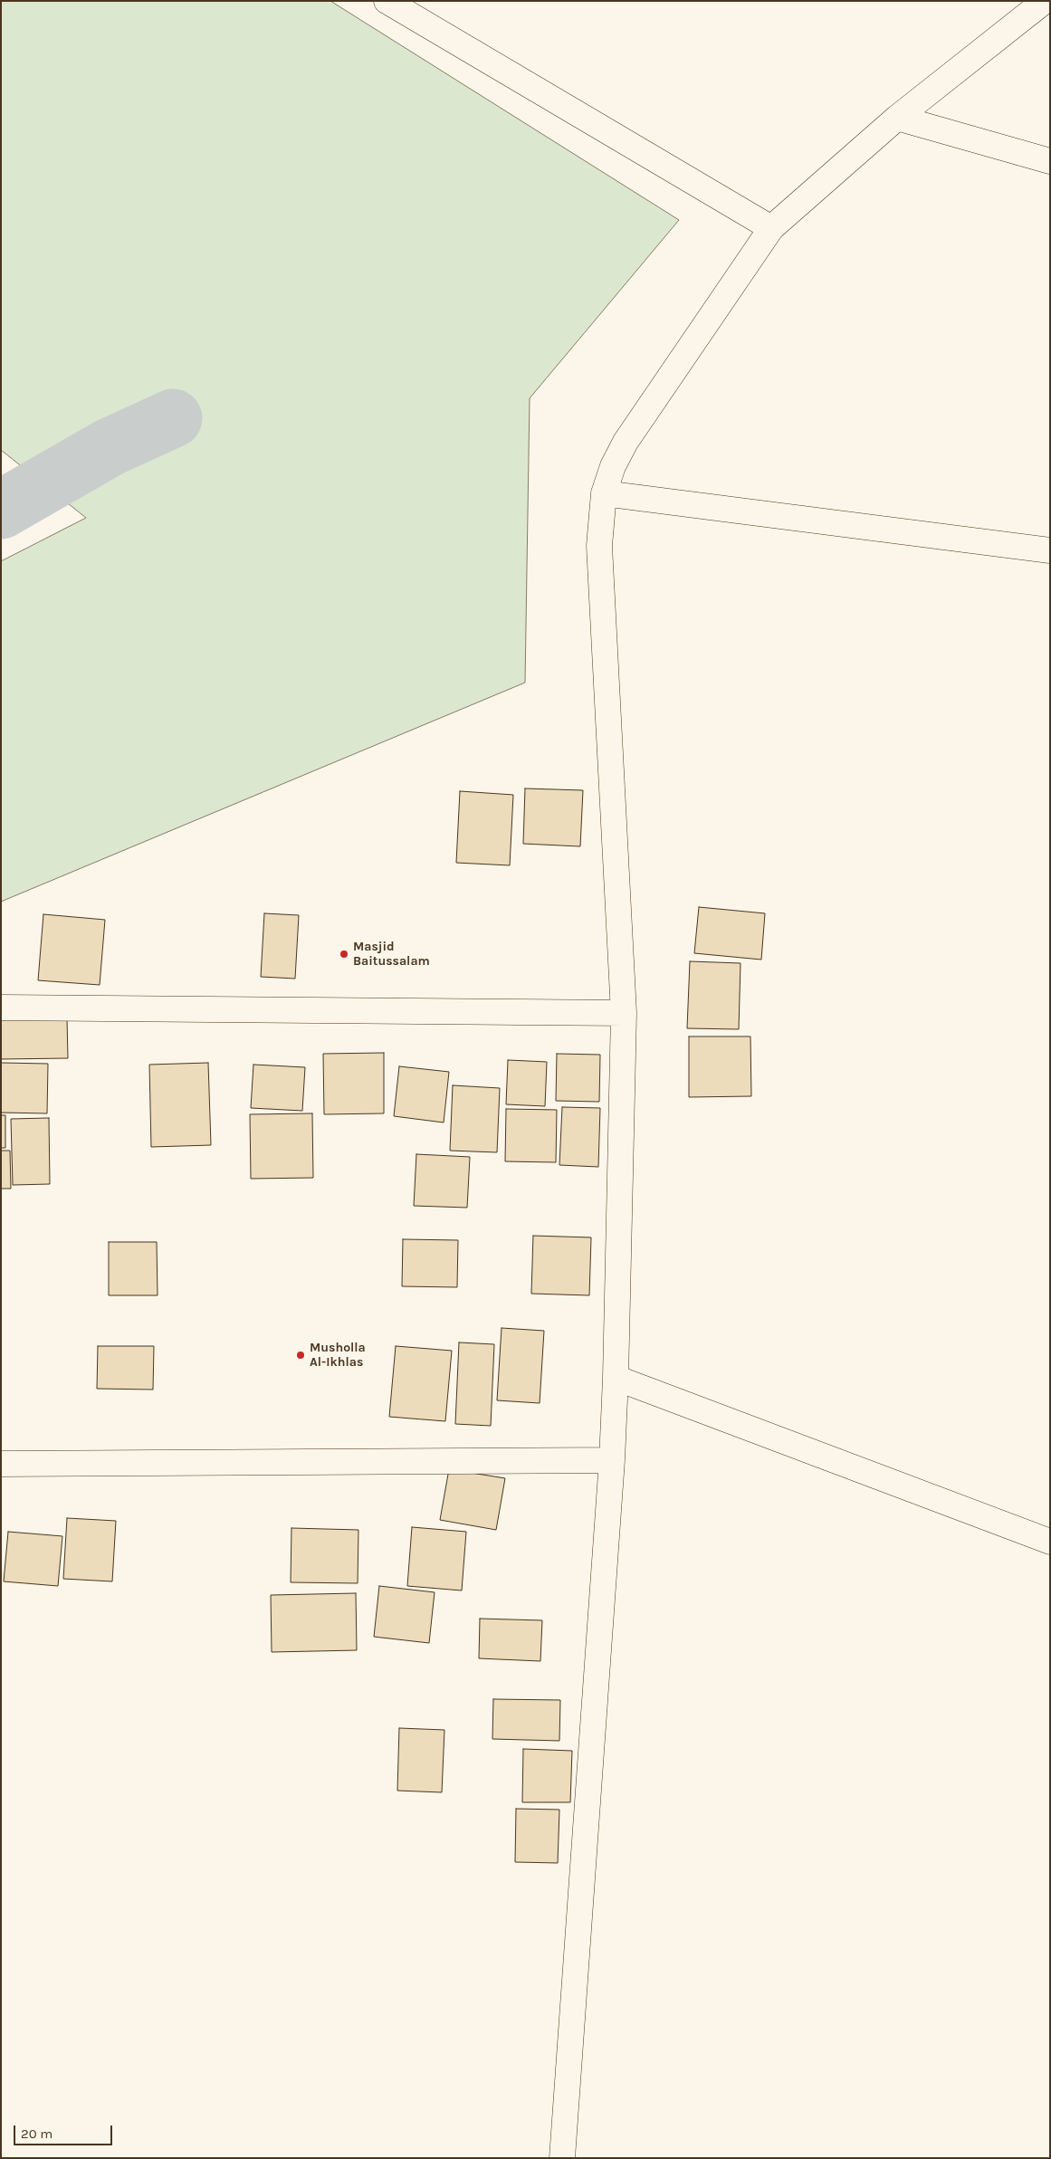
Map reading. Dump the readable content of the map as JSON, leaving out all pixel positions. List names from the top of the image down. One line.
{"places":["Masjid Baitussalam","Musholla Al-Ikhlas"],"scale_bar":"20 m"}
